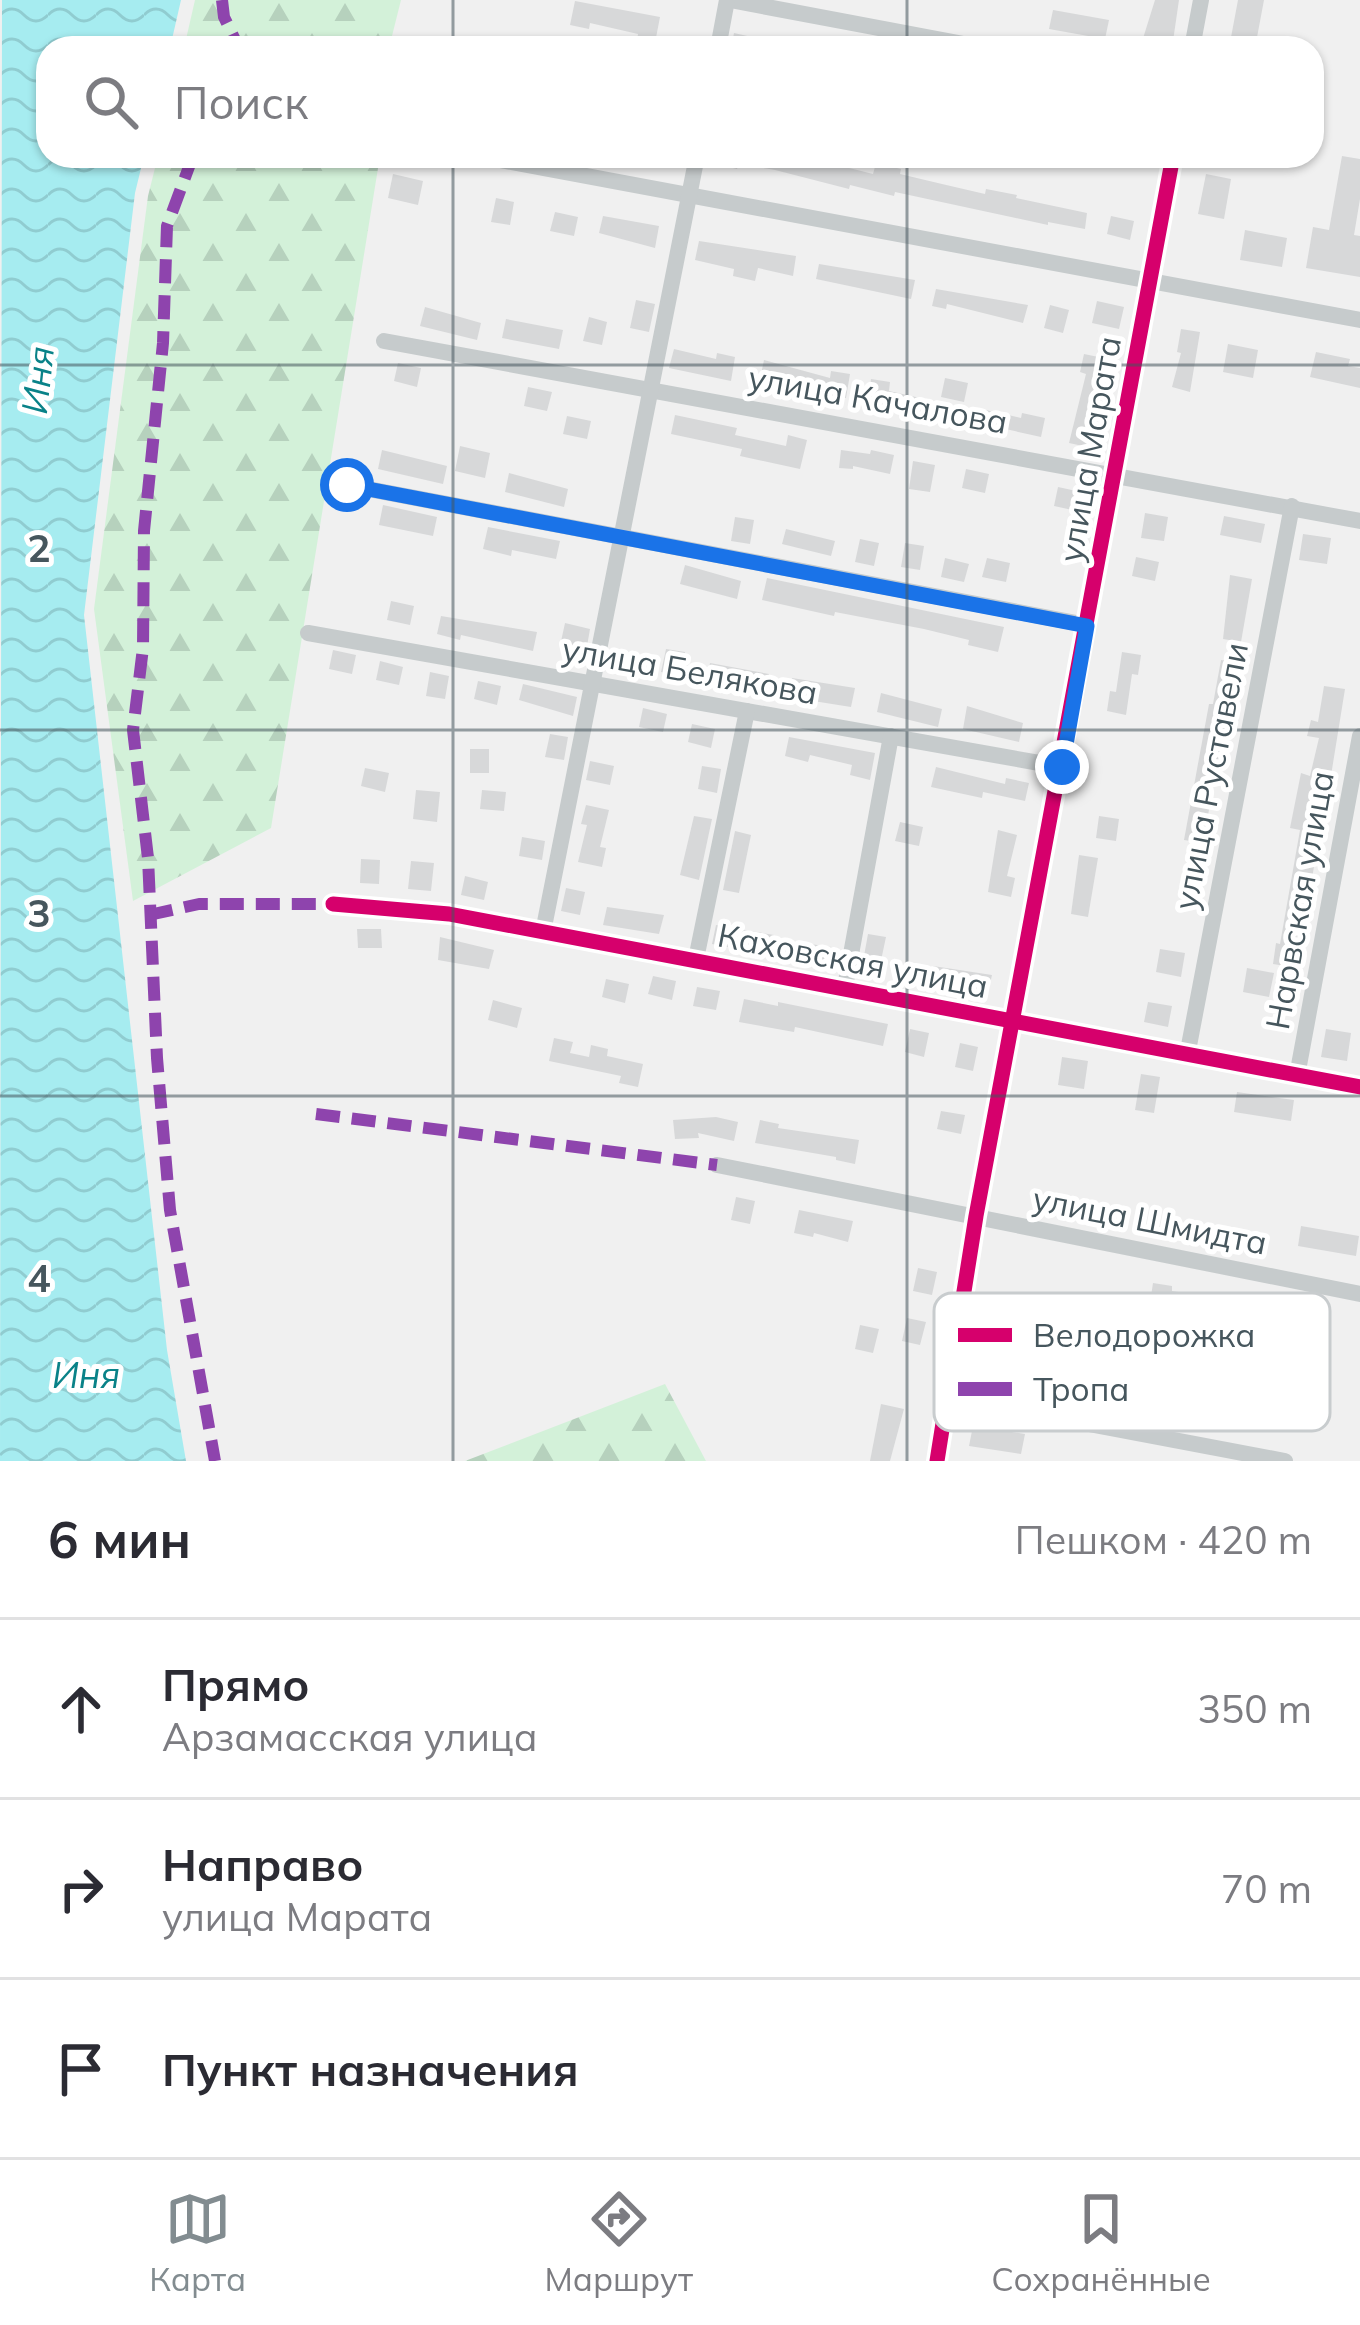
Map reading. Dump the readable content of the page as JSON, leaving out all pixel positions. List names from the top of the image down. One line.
{"streets":{"street":["улица Качалова","улица Марата","улица Белякова","улица Руставели","Нарвская улица","Каховская улица","улица Шмидта"]},"crossings":[["улица Качалова","улица Марата"],["улица Качалова","улица Руставели"],["улица Марата","улица Белякова"],["улица Марата","Каховская улица"],["улица Марата","улица Шмидта"],["улица Руставели","Каховская улица"],["Нарвская улица","Каховская улица"]],"water":["Иня"],"legend":["Велодорожка","Тропа"],"page":{"search":"Поиск","heading":["6 мин","Пешком · 420 m"],"list":[["Прямо","Арзамасская улица","350 m"],["Направо","улица Марата","70 m"],"Пункт назначения"],"nav":["Карта","Маршрут","Сохранённые"]},"grid":{"rows":["2","3","4"]}}
